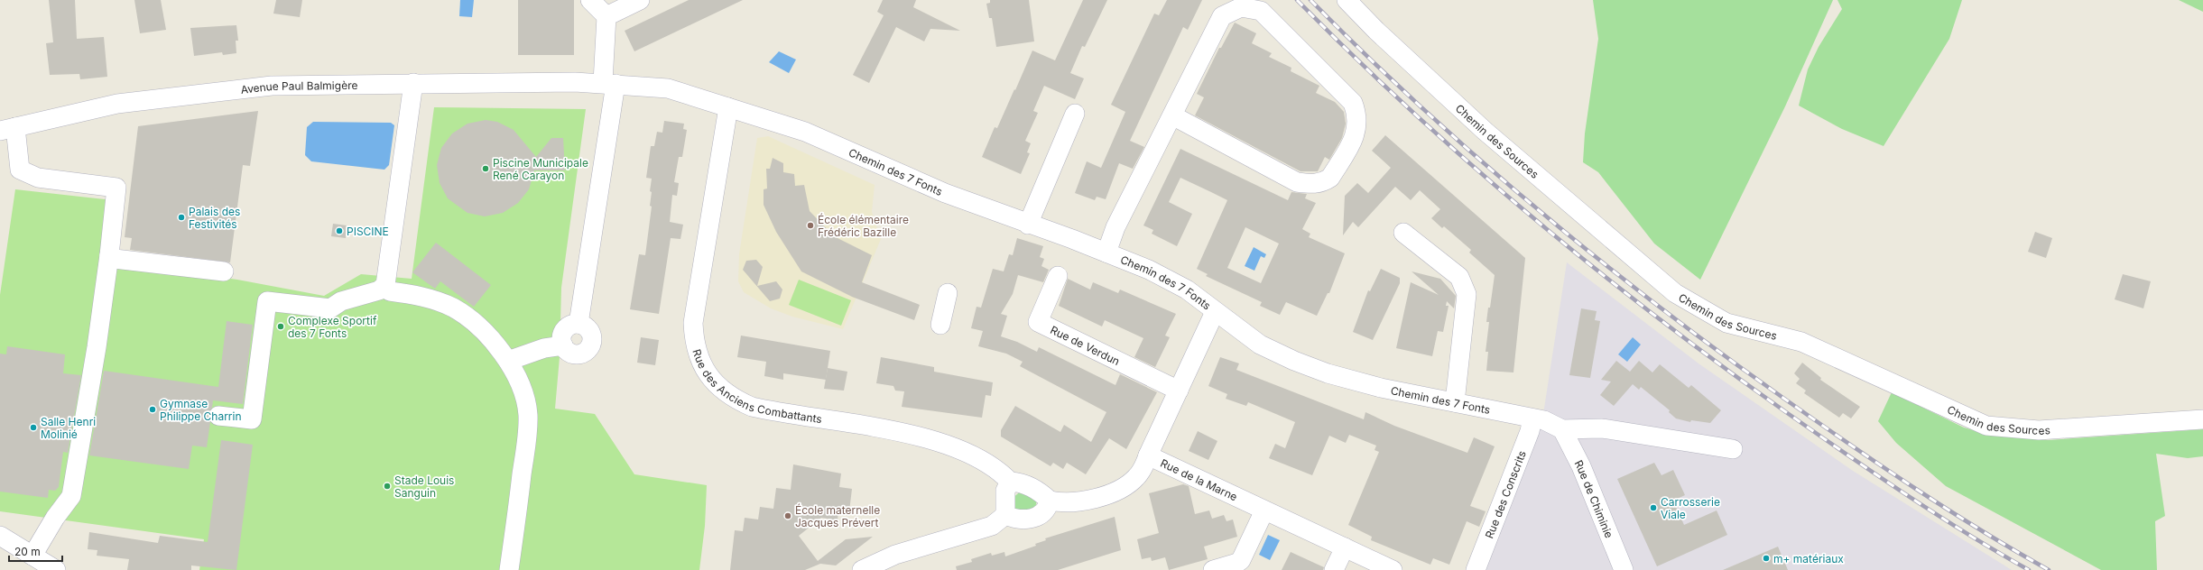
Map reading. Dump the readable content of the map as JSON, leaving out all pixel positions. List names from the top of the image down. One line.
{"streets":{"street":["Avenue Paul Balmigère","Chemin des Sources","Chemin des 7 Fonts","Rue de Verdun","Rue des Anciens Combattants","Rue de la Marne","Rue des Conscrits","Rue de Chiminie"]},"crossings":[["Avenue Paul Balmigère","Chemin des 7 Fonts"],["Chemin des 7 Fonts","Rue des Anciens Combattants"],["Chemin des 7 Fonts","Rue de la Marne"],["Chemin des 7 Fonts","Rue des Conscrits"],["Chemin des 7 Fonts","Rue de Chiminie"],["Rue de Verdun","Rue de la Marne"]],"places":["Piscine Municipale René Carayon","Palais des Festivités","École élémentaire Frédéric Bazille","PISCINE","Complexe Sportif des 7 Fonts","Gymnase Philippe Charrin","Salle Henri Molinié","Stade Louis Sanguin","Carrosserie Viale","École maternelle Jacques Prévert","m+ matériaux"],"scale_bar":"20 m"}
